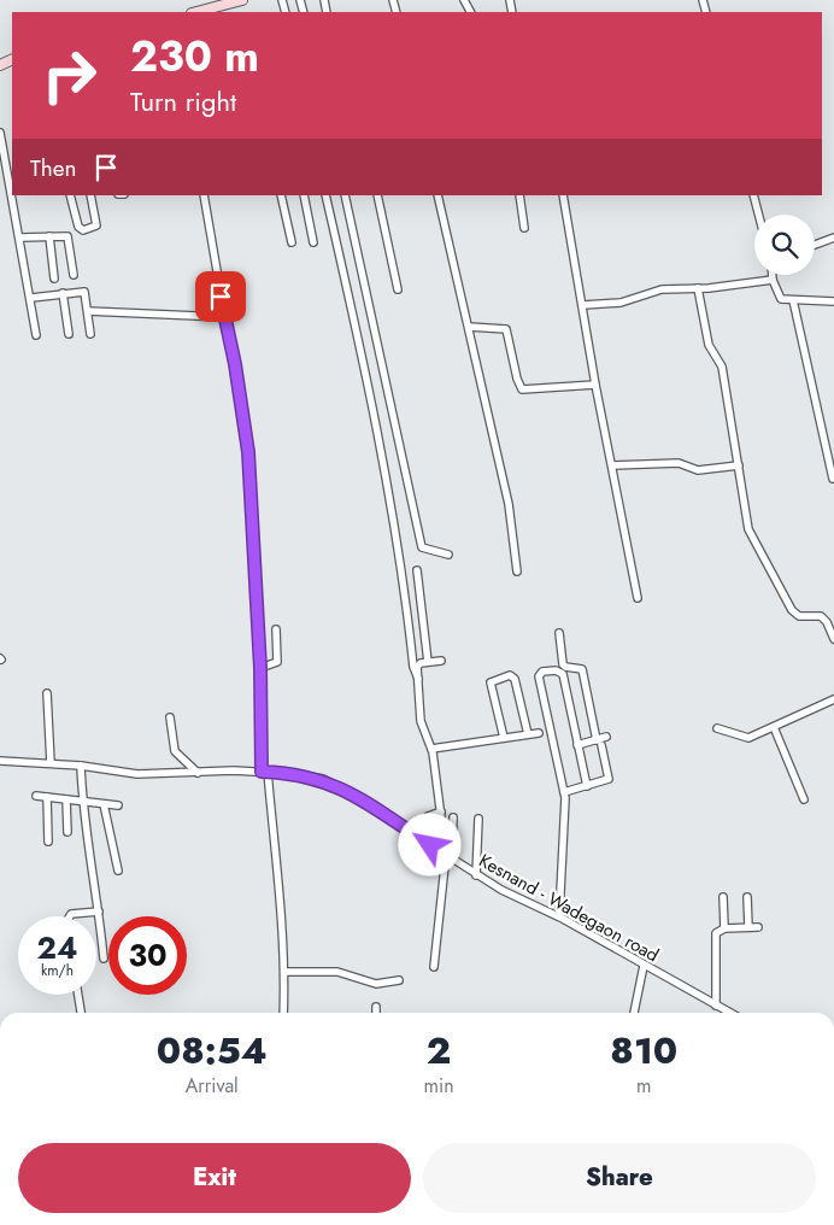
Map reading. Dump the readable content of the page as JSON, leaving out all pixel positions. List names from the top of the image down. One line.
{"streets":{"street":["Kesnand - Wadegaon road"]},"page":{"turn":["230 m","Turn right"],"then":"Then","speed":"24 km/h","limit":"30","eta":["08:54","Arrival","2","min","810","m"],"buttons":["Exit","Share"]}}
